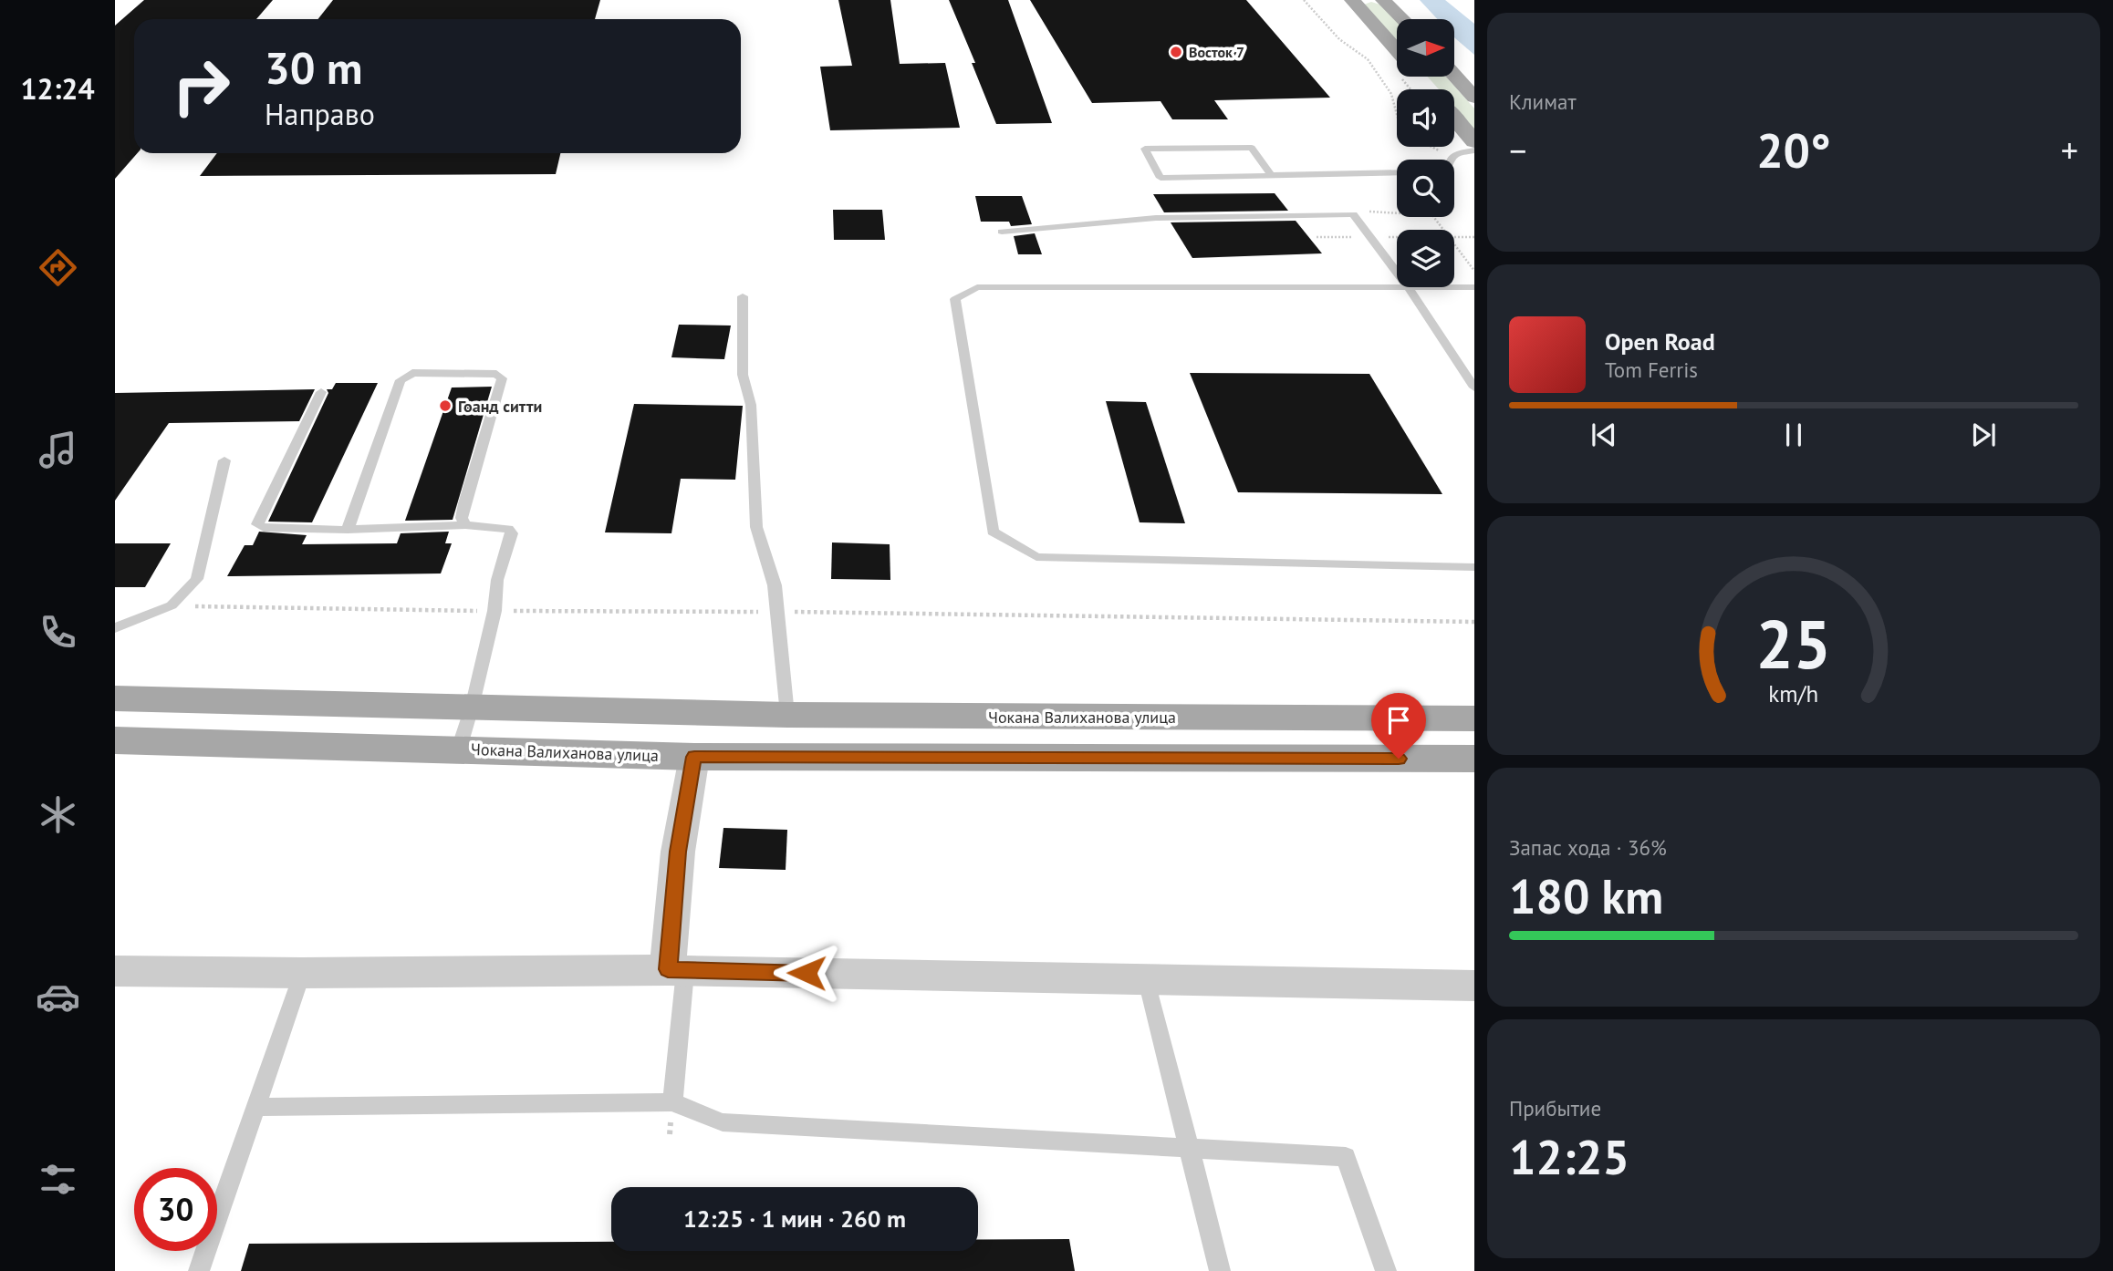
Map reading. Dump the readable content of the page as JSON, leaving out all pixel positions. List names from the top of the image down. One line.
{"streets":{"main road":["Чокана Валиханова улица"]},"places":["Восток 7","Гоанд ситти"],"north":"right","page":{"tabs":"12:24","tile":["Климат",["Запас хода · 36%","180 km"],["Прибытие","12:25"]],"turn":["30 m","Направо"],"heat":["−","20°","+"],"song":["Open Road","Tom Ferris"],"limit":"30","trip":"12:25 · 1 мин · 260 m","gauge":["25","km/h"]}}
